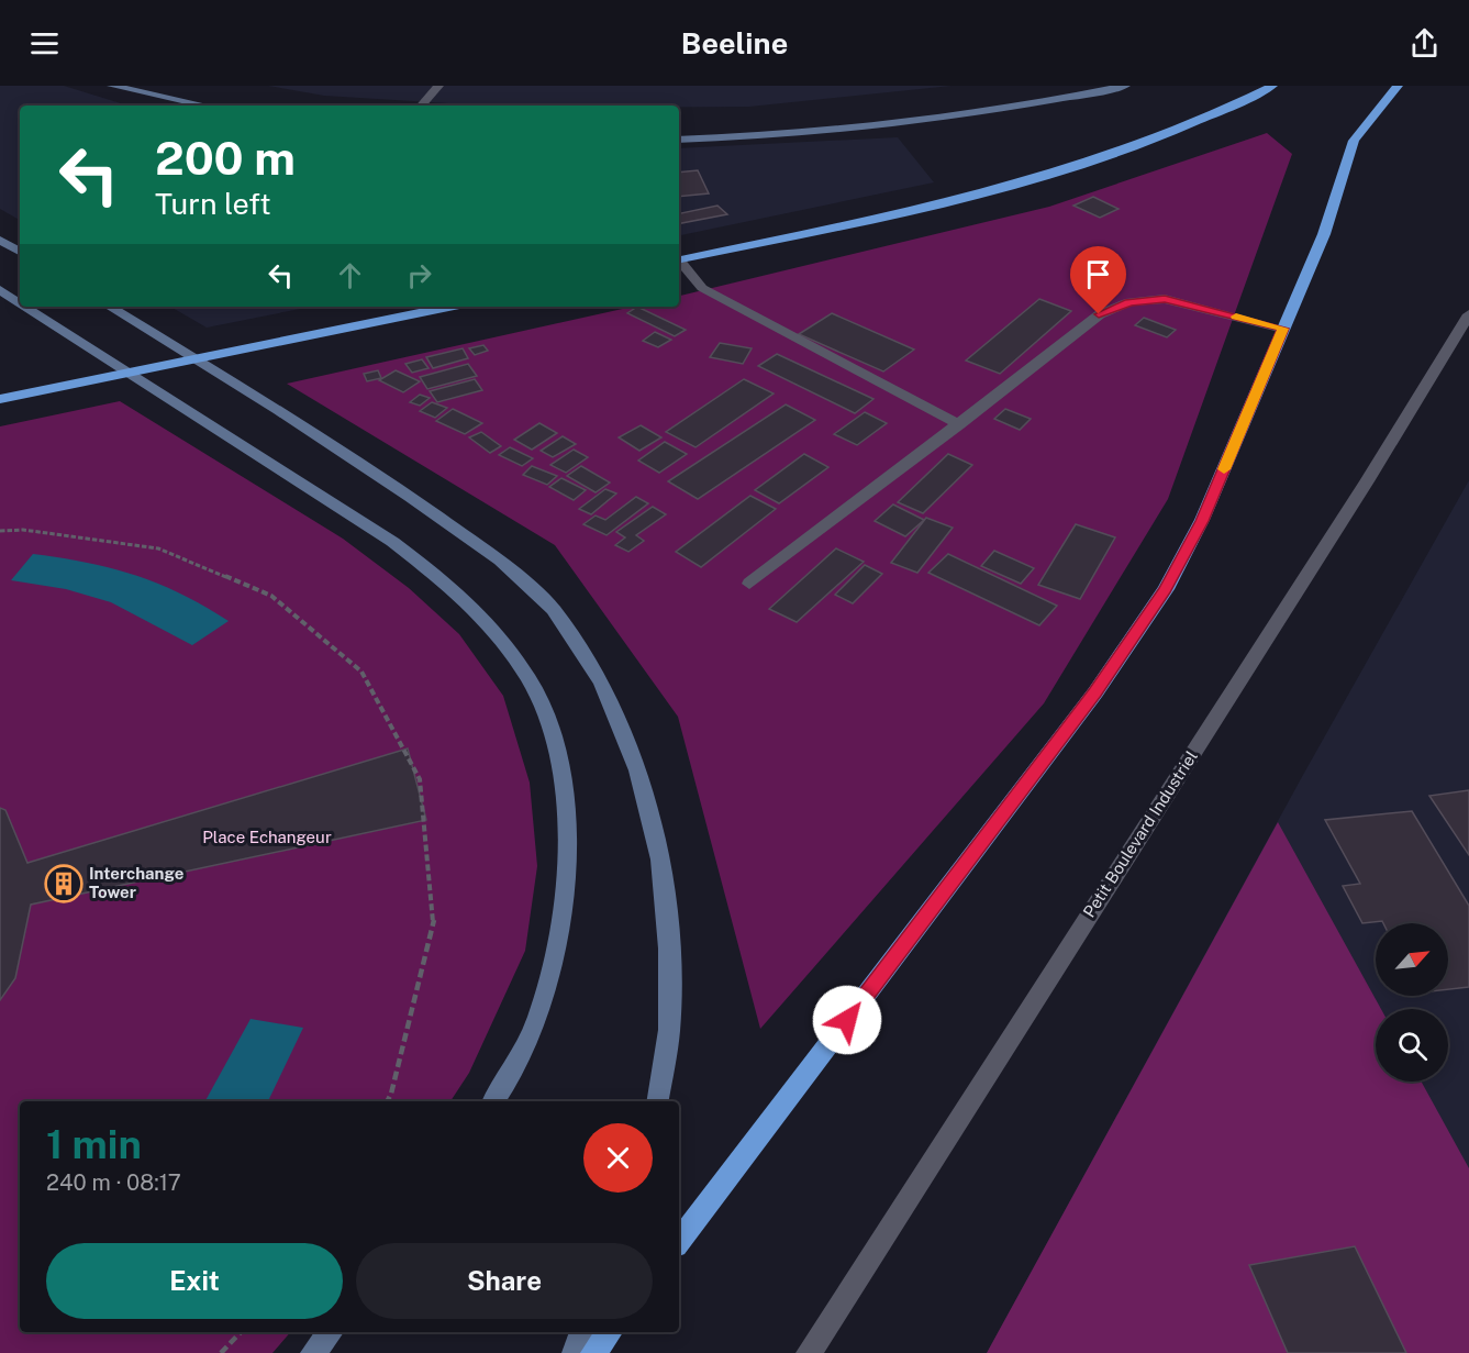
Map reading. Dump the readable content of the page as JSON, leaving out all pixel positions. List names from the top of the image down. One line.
{"streets":{"street":["Petit Boulevard Industriel"]},"parks":["Place Echangeur"],"places":{"building":["Interchange Tower"]},"north":"top right","page":{"header":"Beeline","turn":["200 m","Turn left"],"heading":["1 min","240 m · 08:17"],"buttons":["Exit","Share"]}}
